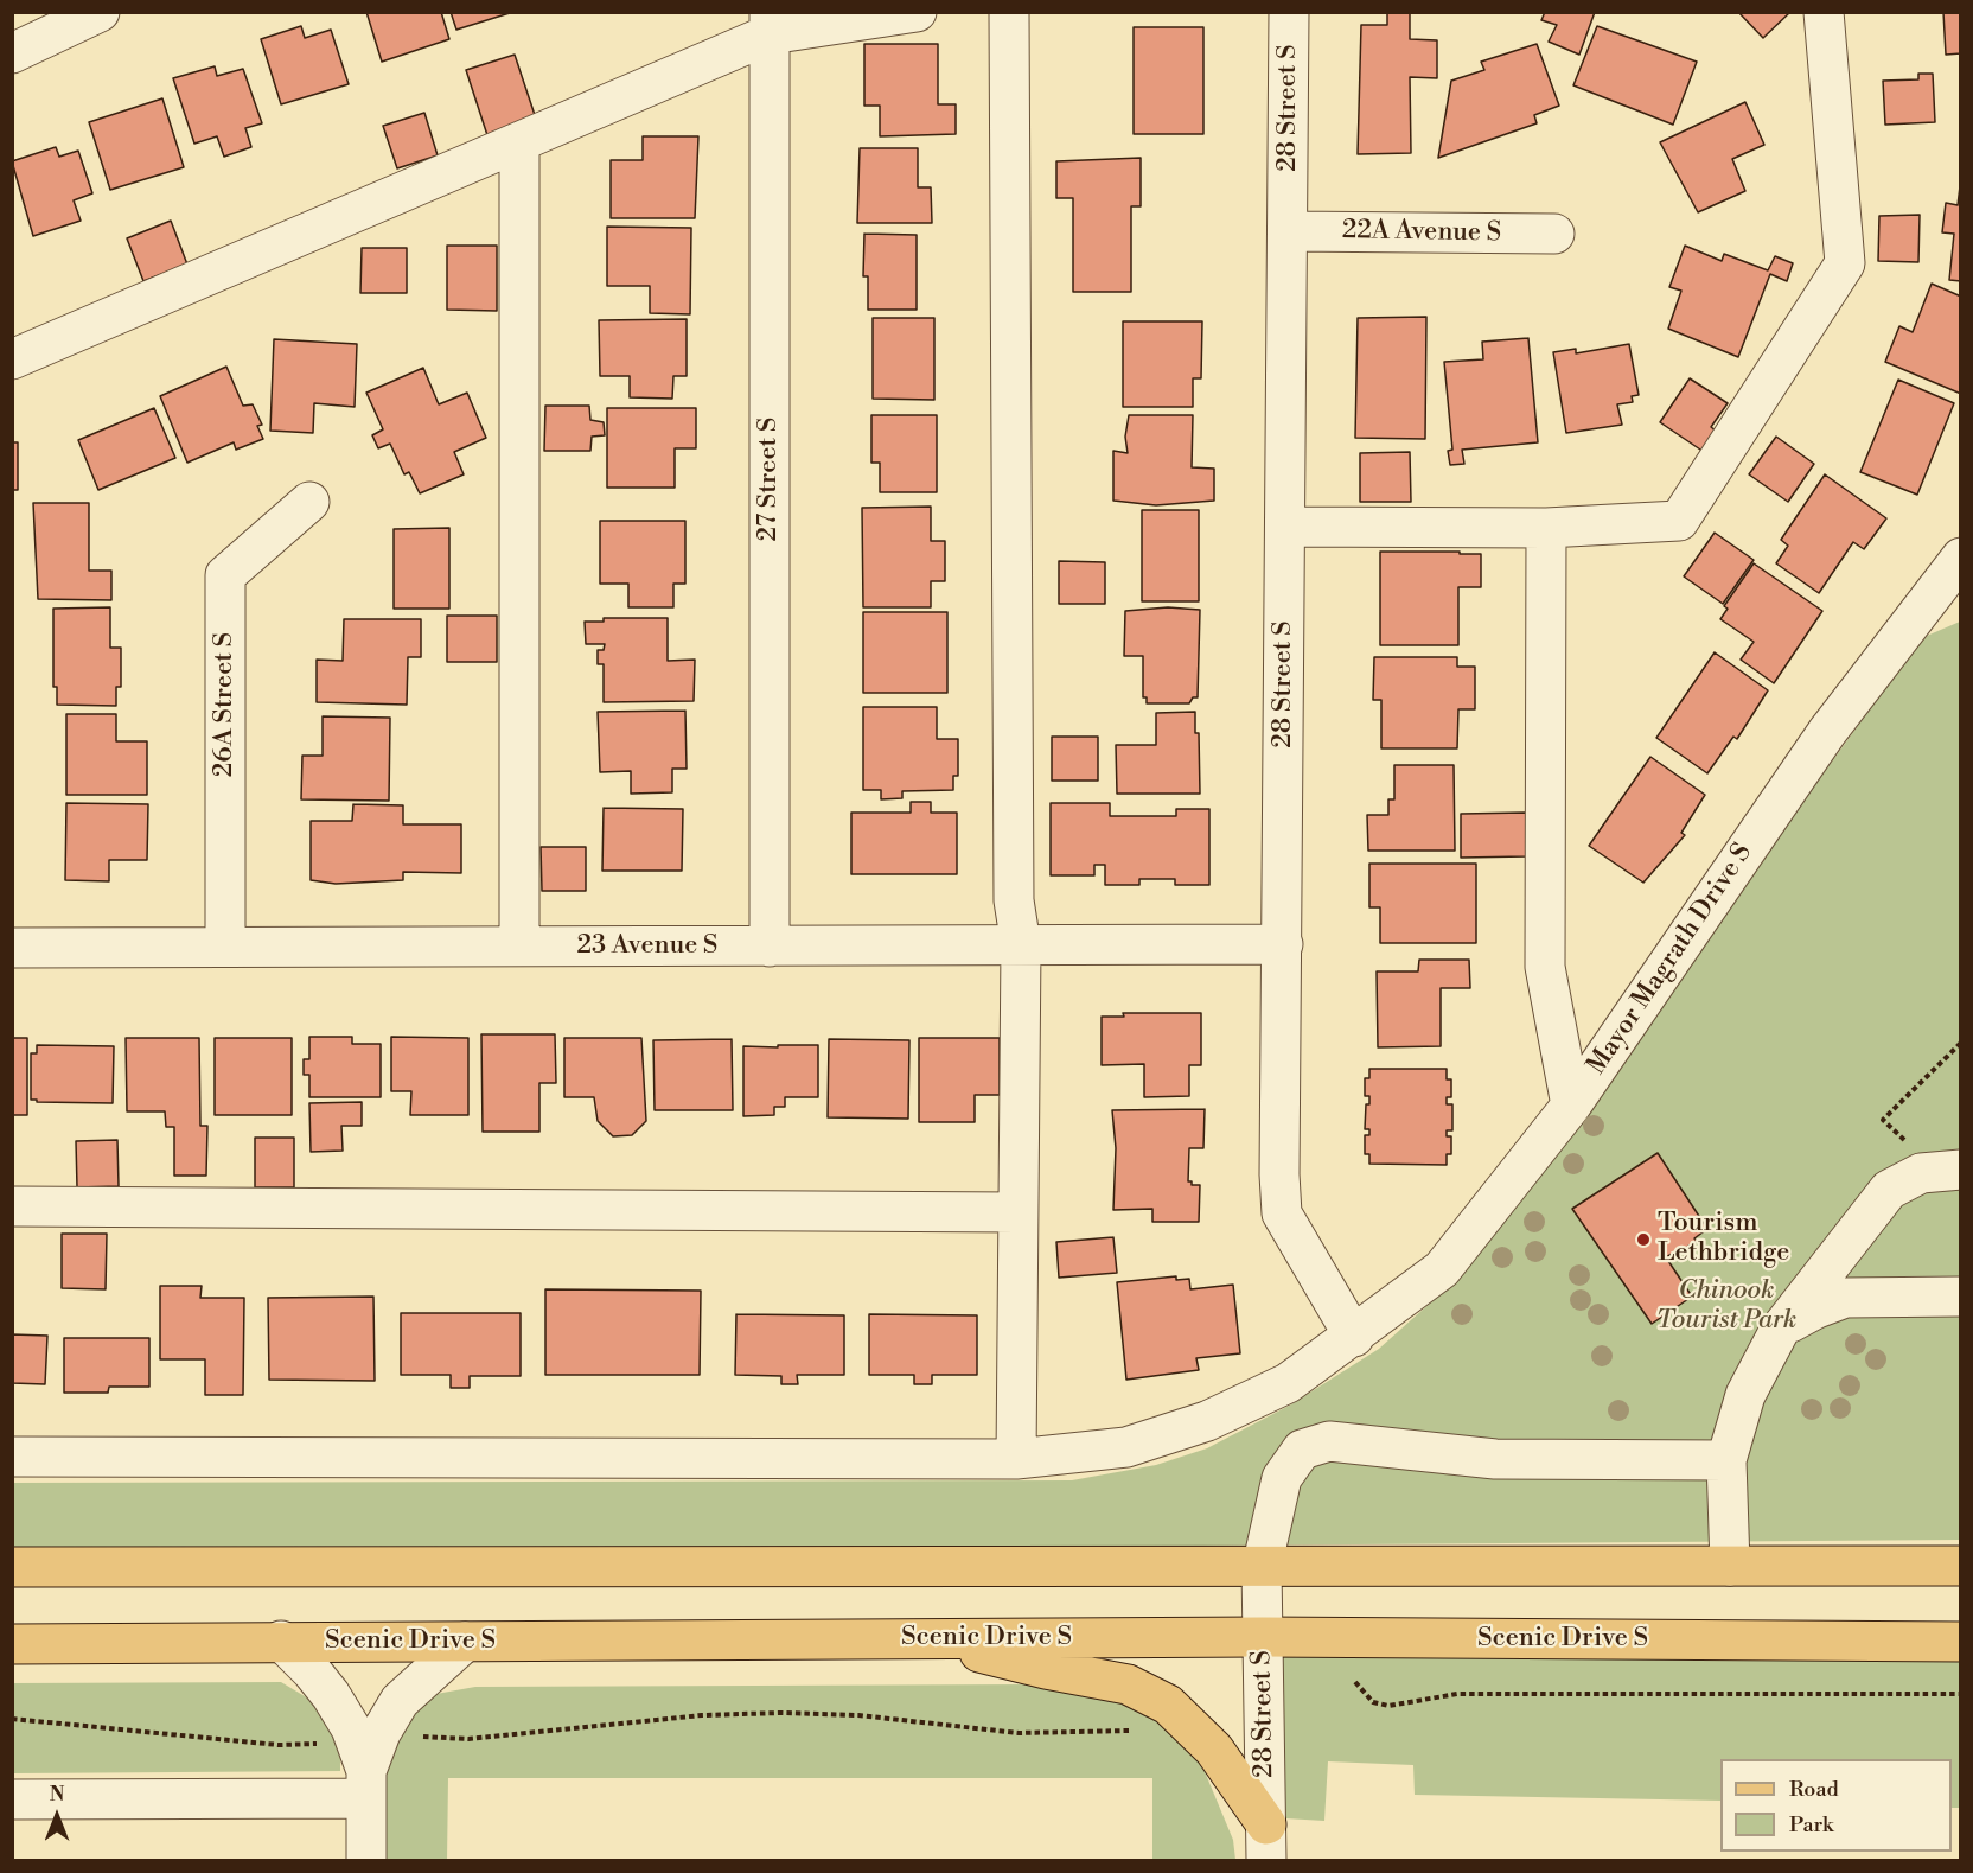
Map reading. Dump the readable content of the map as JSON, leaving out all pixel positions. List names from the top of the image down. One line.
{"streets":{"main road":["Scenic Drive S"],"street":["28 Street S","22A Avenue S","27 Street S","26A Street S","23 Avenue S","Mayor Magrath Drive S"]},"crossings":[["28 Street S","22A Avenue S"],["28 Street S","23 Avenue S"],["28 Street S","Mayor Magrath Drive S"],["28 Street S","Scenic Drive S"],["27 Street S","23 Avenue S"],["26A Street S","23 Avenue S"]],"parks":["Chinook Tourist Park"],"places":["Tourism Lethbridge"],"legend":["Road","Park"],"north":"top"}
